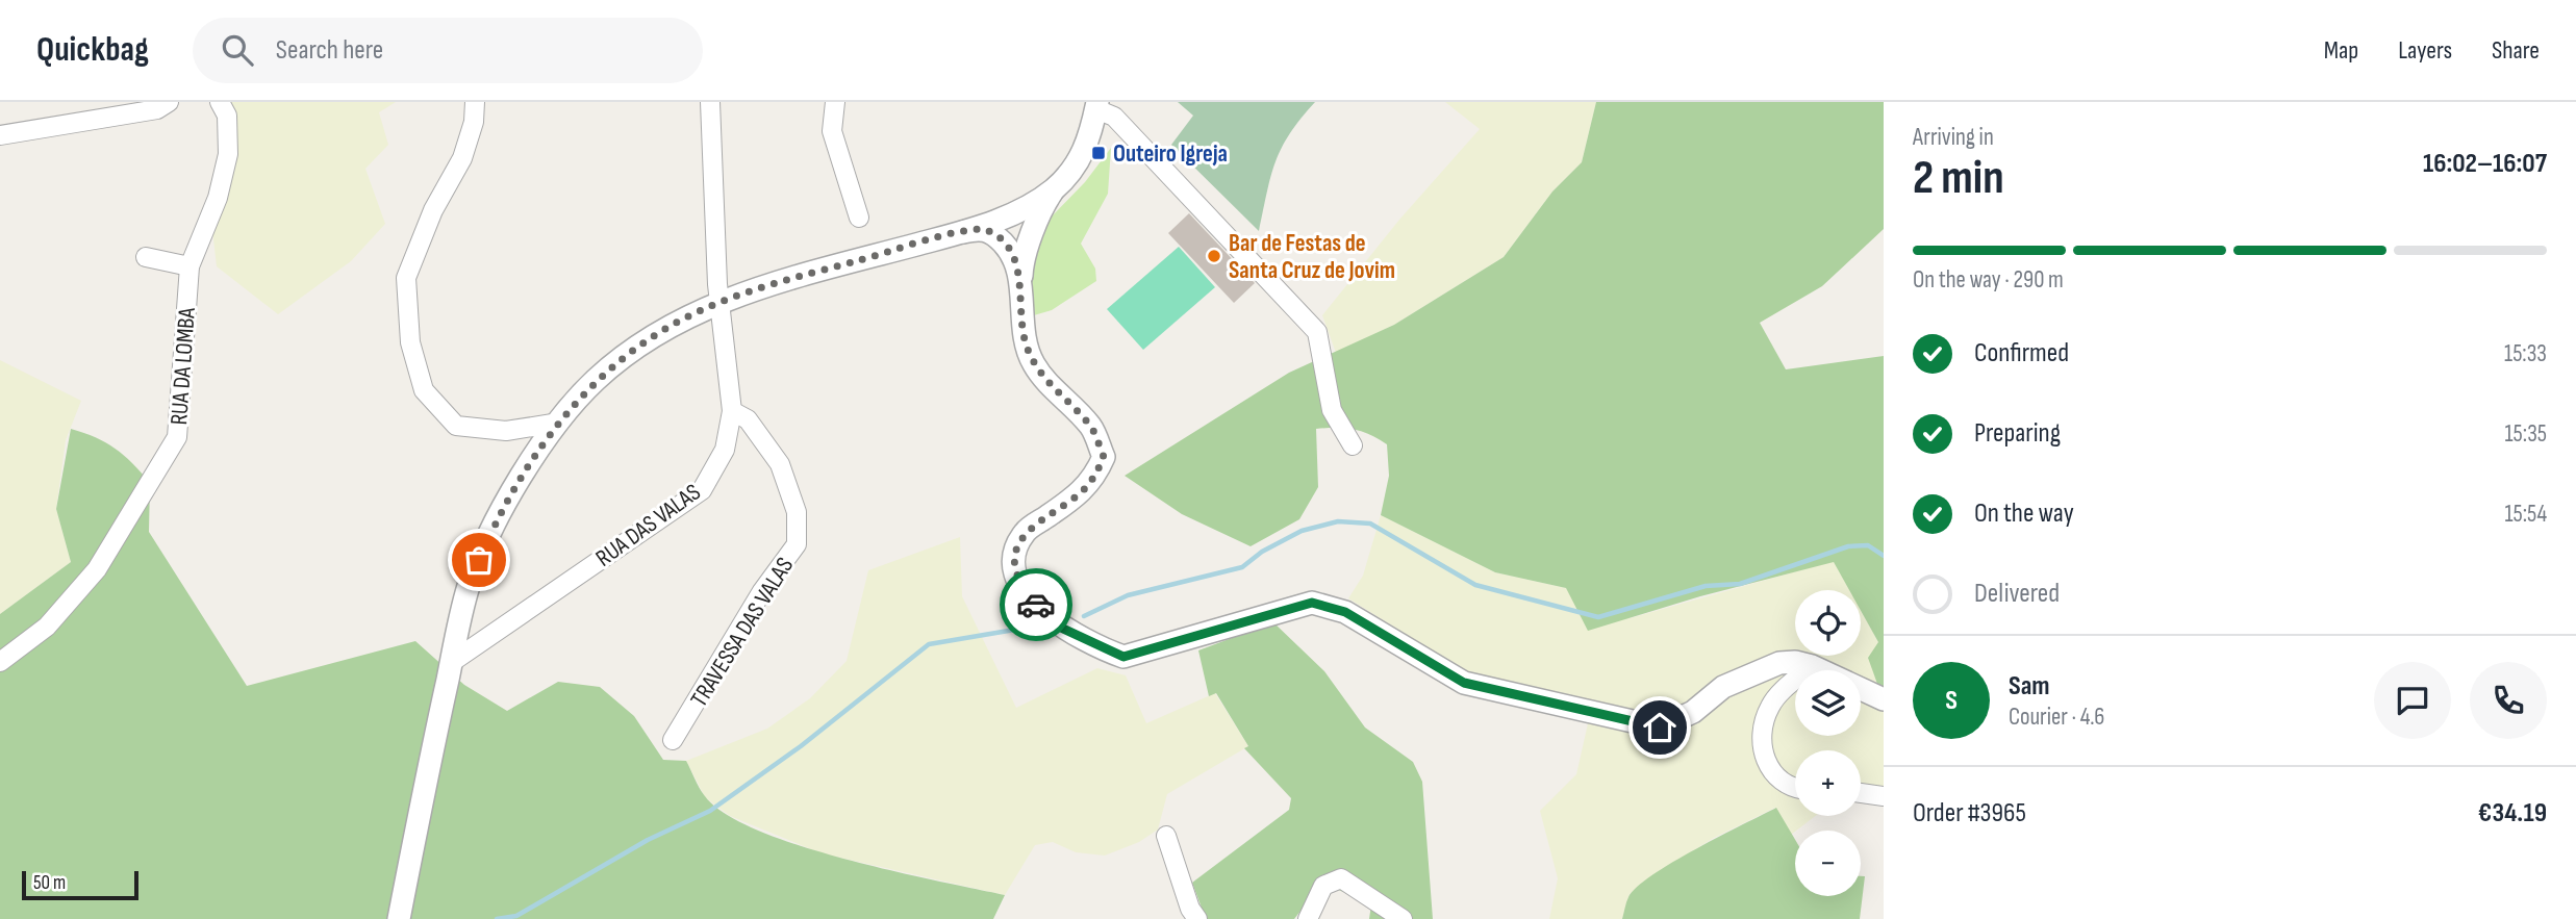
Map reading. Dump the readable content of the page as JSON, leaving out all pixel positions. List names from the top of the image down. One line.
{"streets":{"street":["RUA DA LOMBA","RUA DAS VALAS","TRAVESSA DAS VALAS"]},"crossings":[["RUA DAS VALAS","TRAVESSA DAS VALAS"]],"places":{"transit":["Outeiro Igreja"],"other":["Bar de Festas de Santa Cruz de Jovim"]},"scale_bar":"50 m","page":{"header":"Quickbag","search":"Search here","nav":["Map","Layers","Share"],"heading":["2 min","Arriving in","16:02–16:07"],"panel":["Sam","Courier · 4.6","Order #3965","€34.19"],"bar":"On the way · 290 m","list":[["Confirmed","15:33"],["Preparing","15:35"],["On the way","15:54"],"Delivered"],"map_buttons":["+","−"],"round":"S","scale":"50 m"}}
